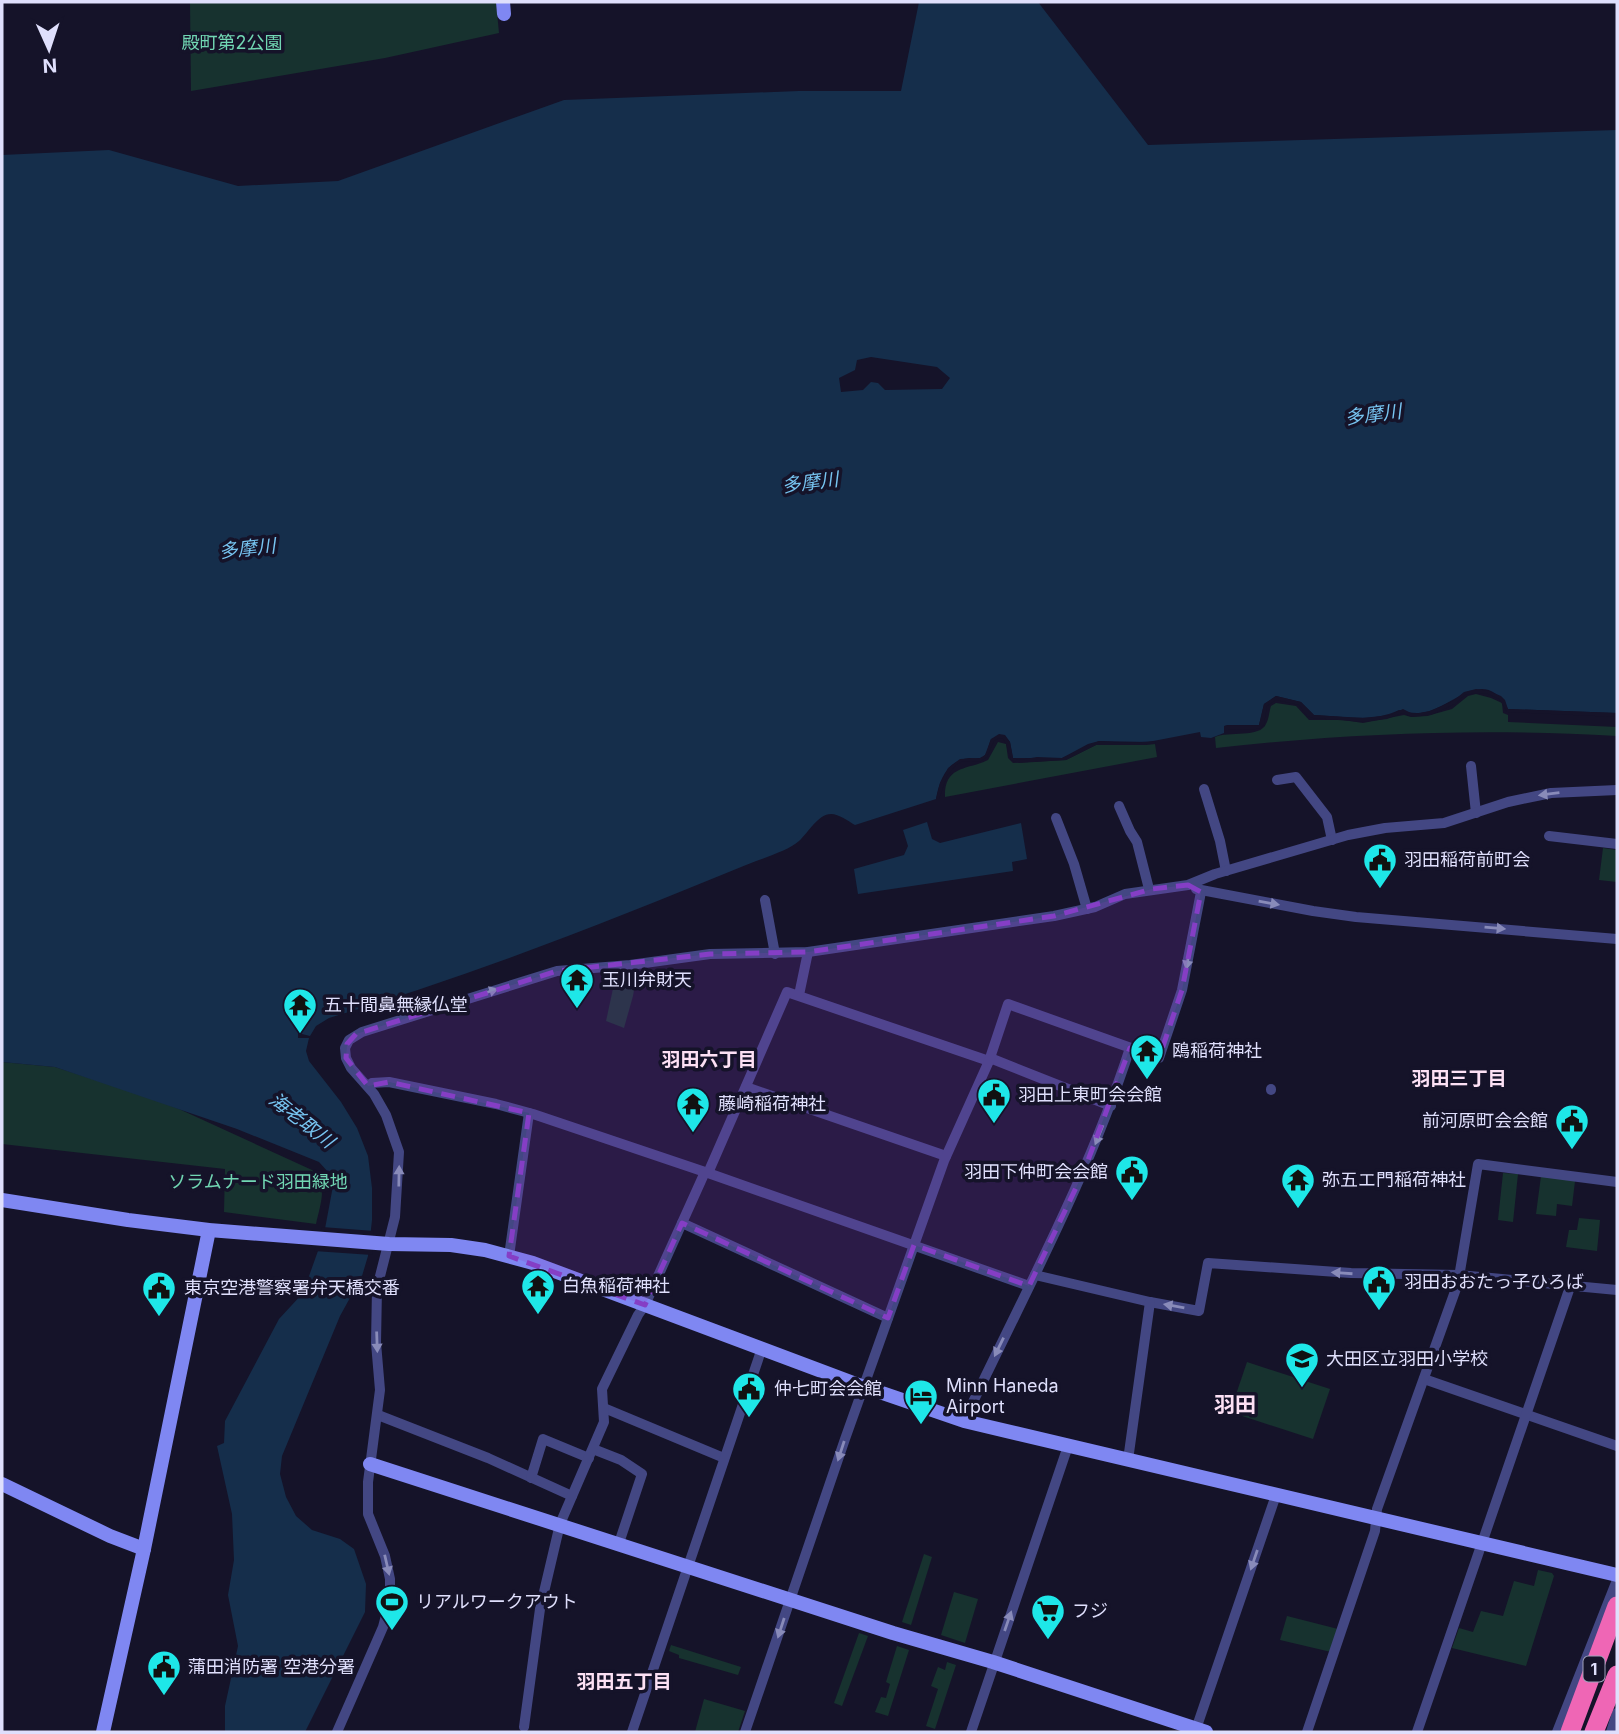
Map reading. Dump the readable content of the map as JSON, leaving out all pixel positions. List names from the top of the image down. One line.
{"streets":{"highway":["1"]},"districts":["羽田六丁目","羽田三丁目","羽田","羽田五丁目"],"water":["多摩川","海老取川"],"parks":["殿町第2公園","ソラムナード羽田緑地"],"places":{"public building":["羽田稲荷前町会","羽田上東町会会館","前河原町会会館","羽田下仲町会会館","羽田おおたっ子ひろば","東京空港警察署弁天橋交番","仲七町会会館","蒲田消防署 空港分署"],"temple":["玉川弁財天","五十間鼻無縁仏堂","鴎稲荷神社","藤崎稲荷神社","弥五エ門稲荷神社","白魚稲荷神社"],"school or university":["大田区立羽田小学校"],"hotel":["Minn Haneda Airport"],"sports":["リアルワークアウト"],"supermarket":["フジ"]},"north":"bottom"}
